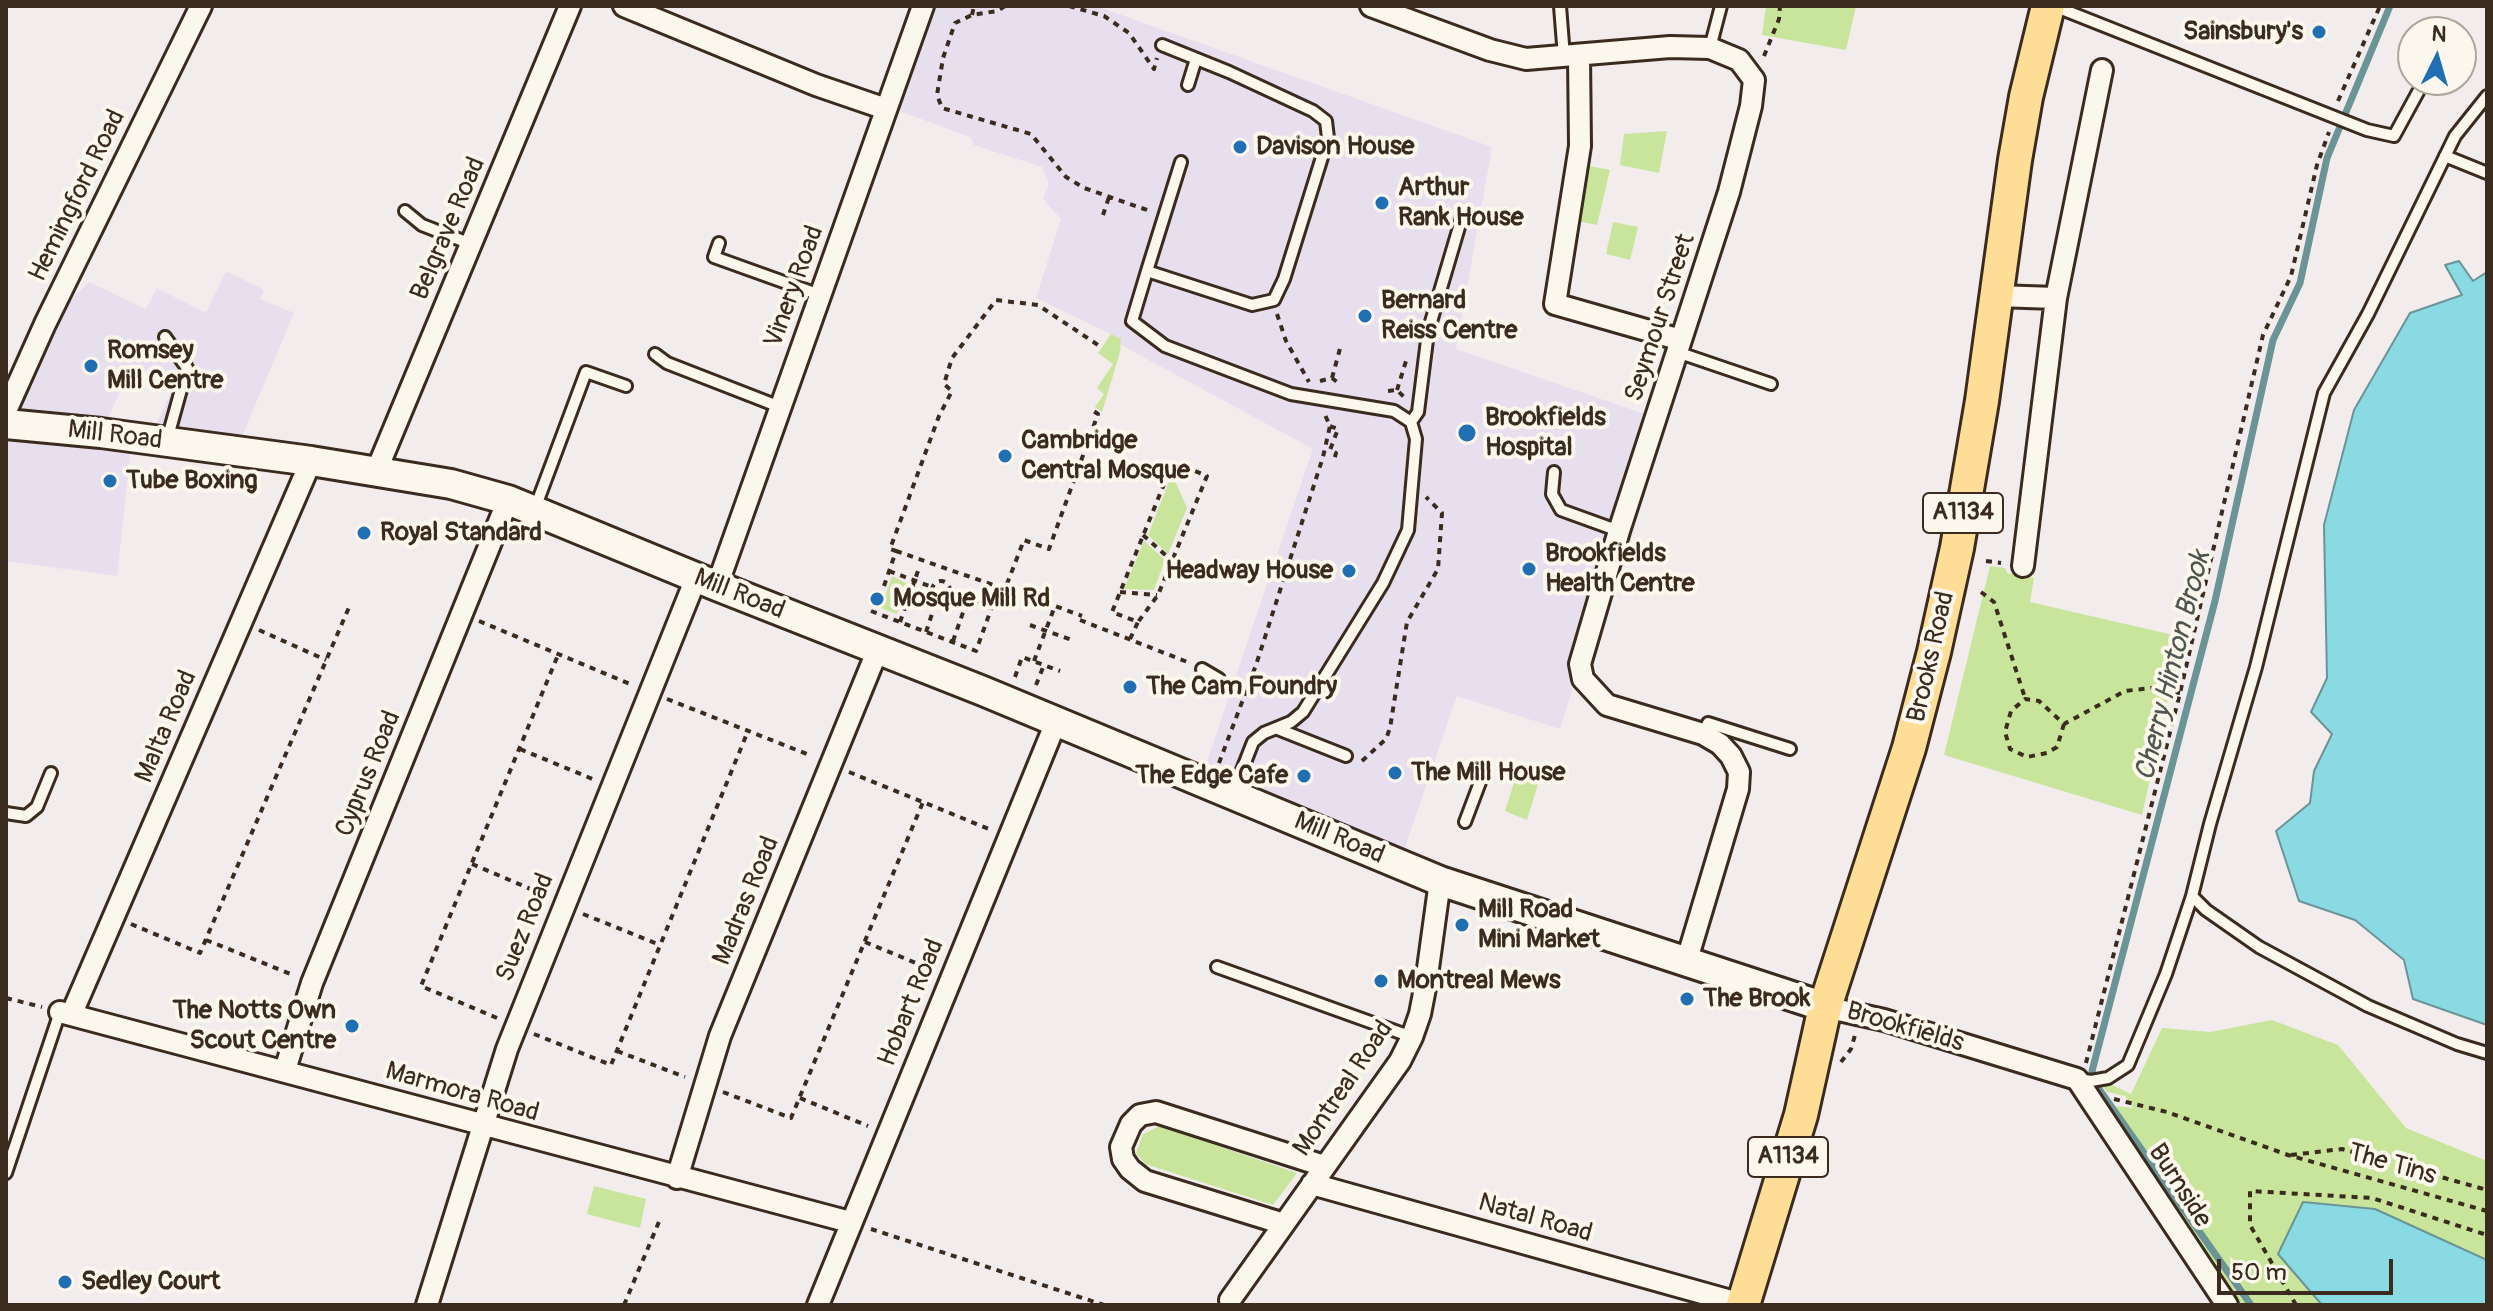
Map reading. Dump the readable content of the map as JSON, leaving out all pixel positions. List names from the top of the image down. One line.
{"streets":{"main road":["A1134","Brooks Road"],"street":["Hemingford Road","Belgrave Road","Vinery Road","Seymour Street","Mill Road","Malta Road","Cyprus Road","Madras Road","Suez Road","Hobart Road","Brookfields","Montreal Road","Marmora Road","Burnside","Natal Road"],"path":["The Tins"]},"crossings":[["Belgrave Road","Mill Road"],["Vinery Road","Mill Road"],["Vinery Road","Suez Road"],["Seymour Street","Brookfields"],["Mill Road","Malta Road"],["Mill Road","Cyprus Road"],["Mill Road","Madras Road"],["Mill Road","Suez Road"],["Mill Road","Hobart Road"],["Mill Road","Brookfields"],["Mill Road","Montreal Road"],["A1134","Brooks Road"],["A1134","Brookfields"],["A1134","Natal Road"],["Brooks Road","Brookfields"],["Malta Road","Marmora Road"],["Cyprus Road","Marmora Road"],["Madras Road","Marmora Road"],["Suez Road","Marmora Road"],["Hobart Road","Marmora Road"],["Brookfields","Montreal Road"],["Brookfields","Burnside"],["Montreal Road","Natal Road"]],"water":["Cherry Hinton Brook"],"places":["Sainsbury's","Davison House","Arthur Rank House","Bernard Reiss Centre","Romsey Mill Centre","Brookfields Hospital","Cambridge Central Mosque","Tube Boxing","Royal Standard","Brookfields Health Centre","Headway House","Mosque Mill Rd","The Cam Foundry","The Mill House","The Edge Cafe","Mill Road Mini Market","Montreal Mews","The Brook","The Notts Own Scout Centre","Sedley Court"],"scale_bar":"50 m","north":"top"}
